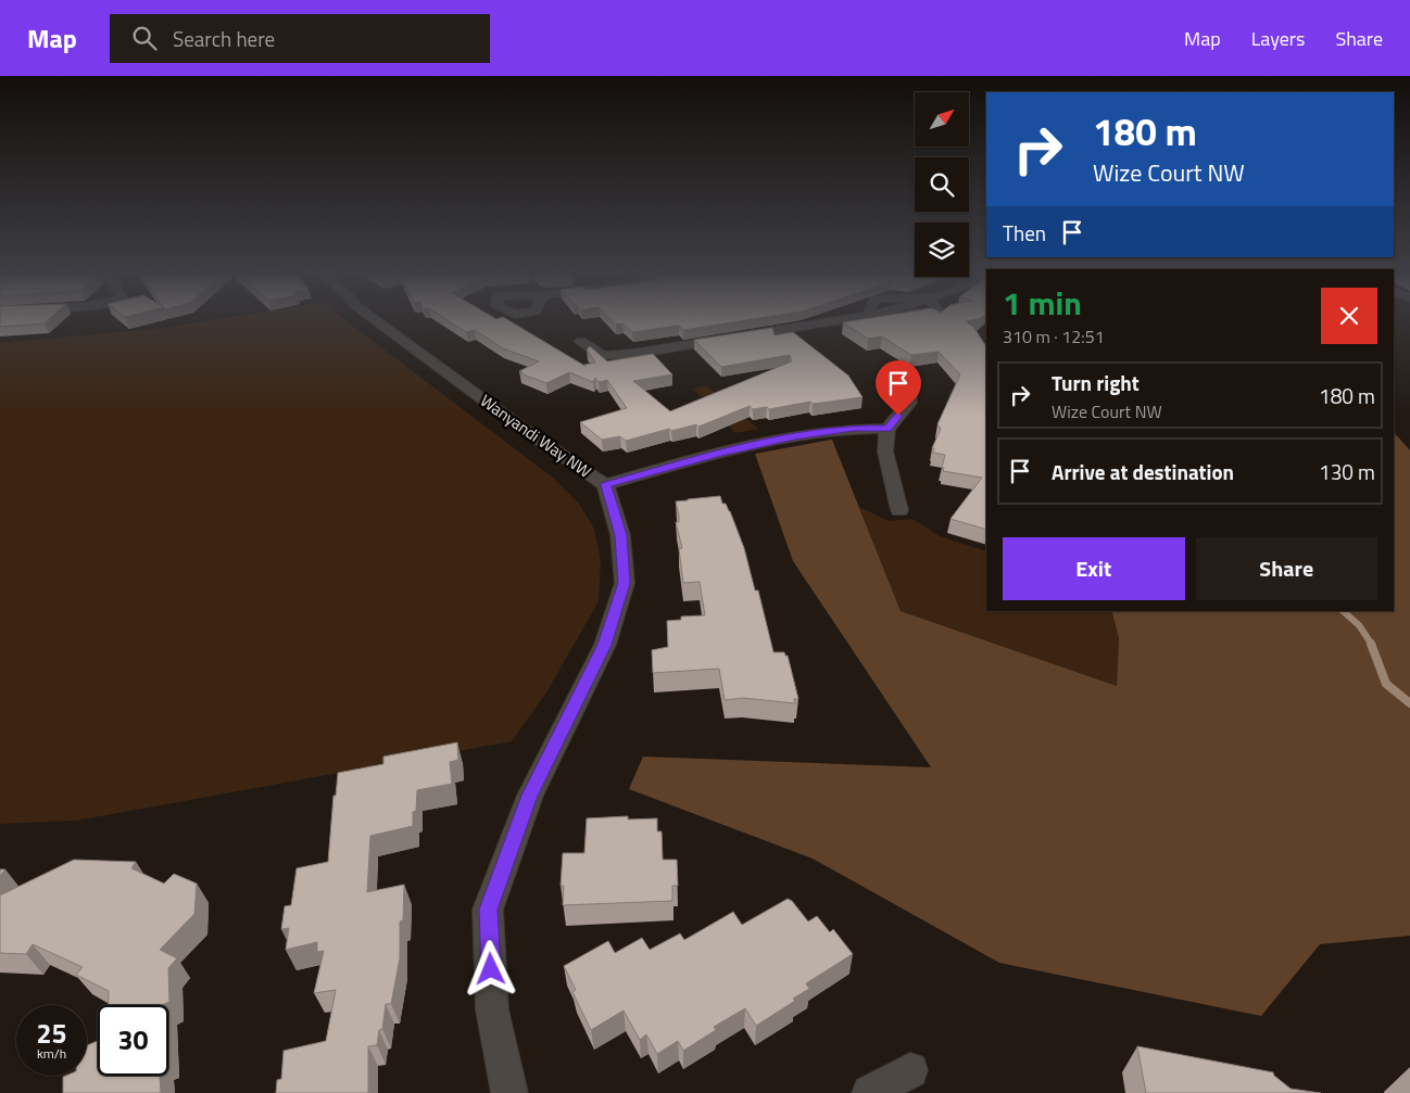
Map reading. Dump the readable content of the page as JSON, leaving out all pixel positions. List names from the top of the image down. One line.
{"streets":{"street":["Wanyandi Way NW"]},"north":"top right","page":{"header":"Map","search":"Search here","nav":["Map","Layers","Share"],"turn":["180 m","Wize Court NW"],"then":"Then","heading":["1 min","310 m · 12:51"],"list":[{"name":"Turn right","note":"Wize Court NW","value":"180 m"},{"name":"Arrive at destination","value":"130 m"}],"buttons":["Exit","Share"],"speed":"25 km/h","limit":"30"}}
